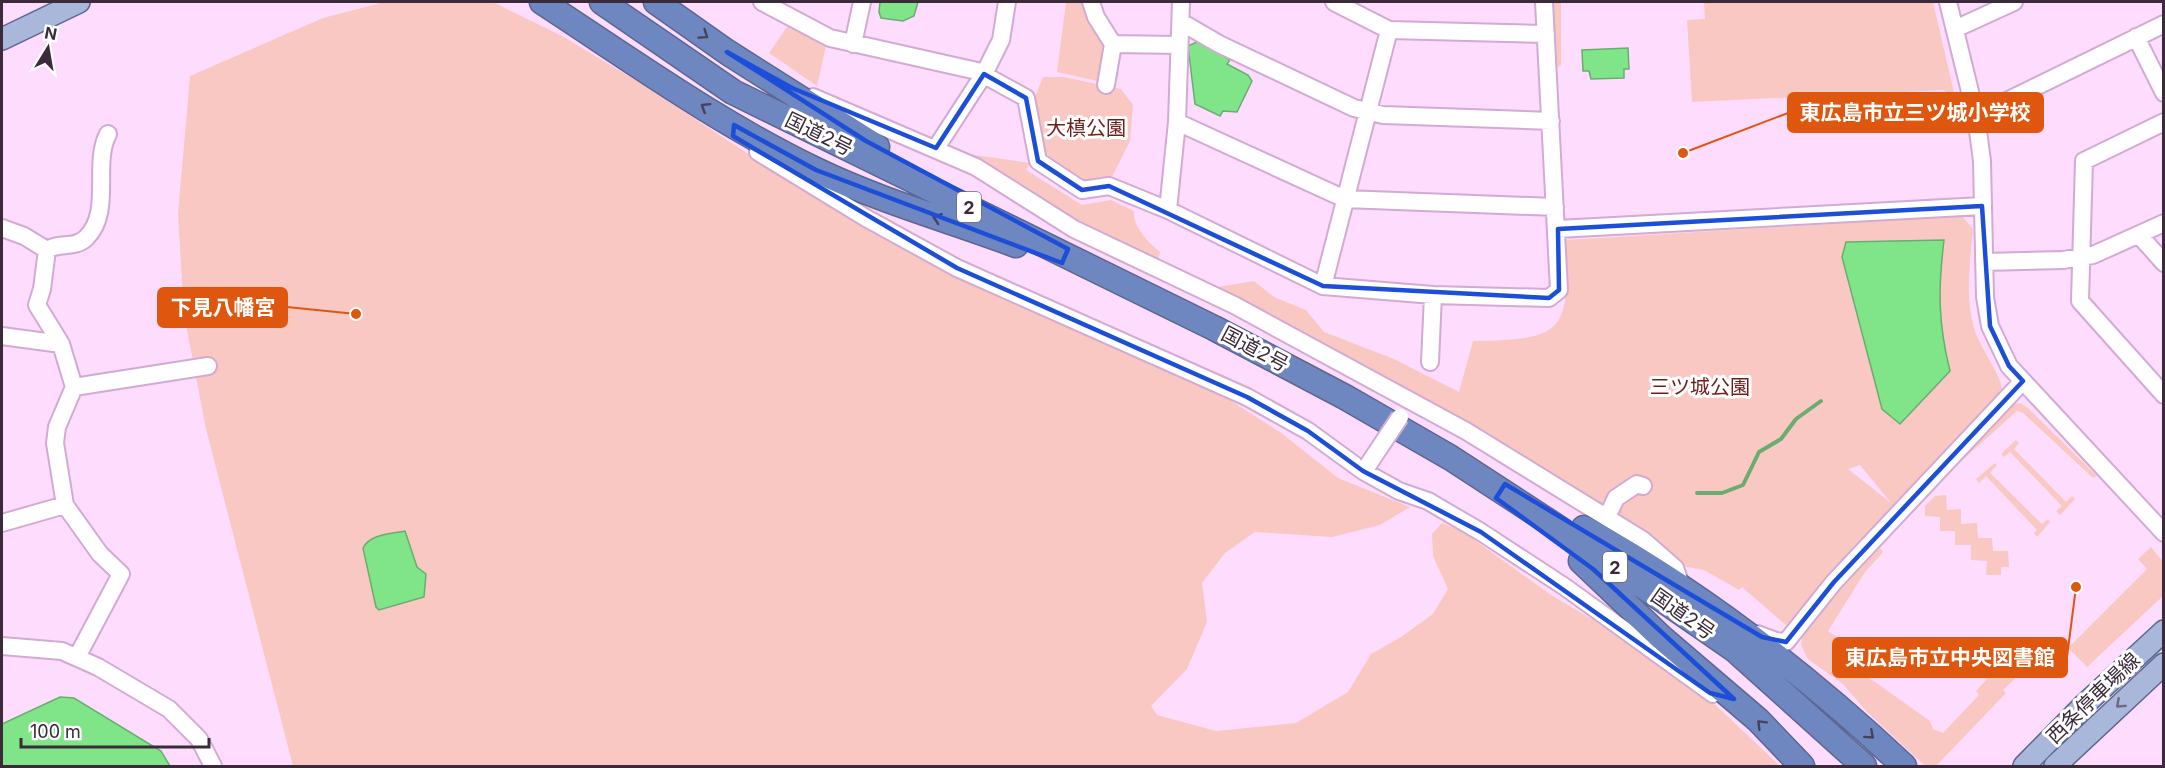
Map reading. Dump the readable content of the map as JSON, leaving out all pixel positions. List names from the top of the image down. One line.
{"streets":{"highway":["国道2号","2"],"main road":["西条停車場線"]},"parks":["大槙公園","三ツ城公園"],"places":["東広島市立三ツ城小学校","下見八幡宮","東広島市立中央図書館"],"scale_bar":"100 m","north":"top"}
